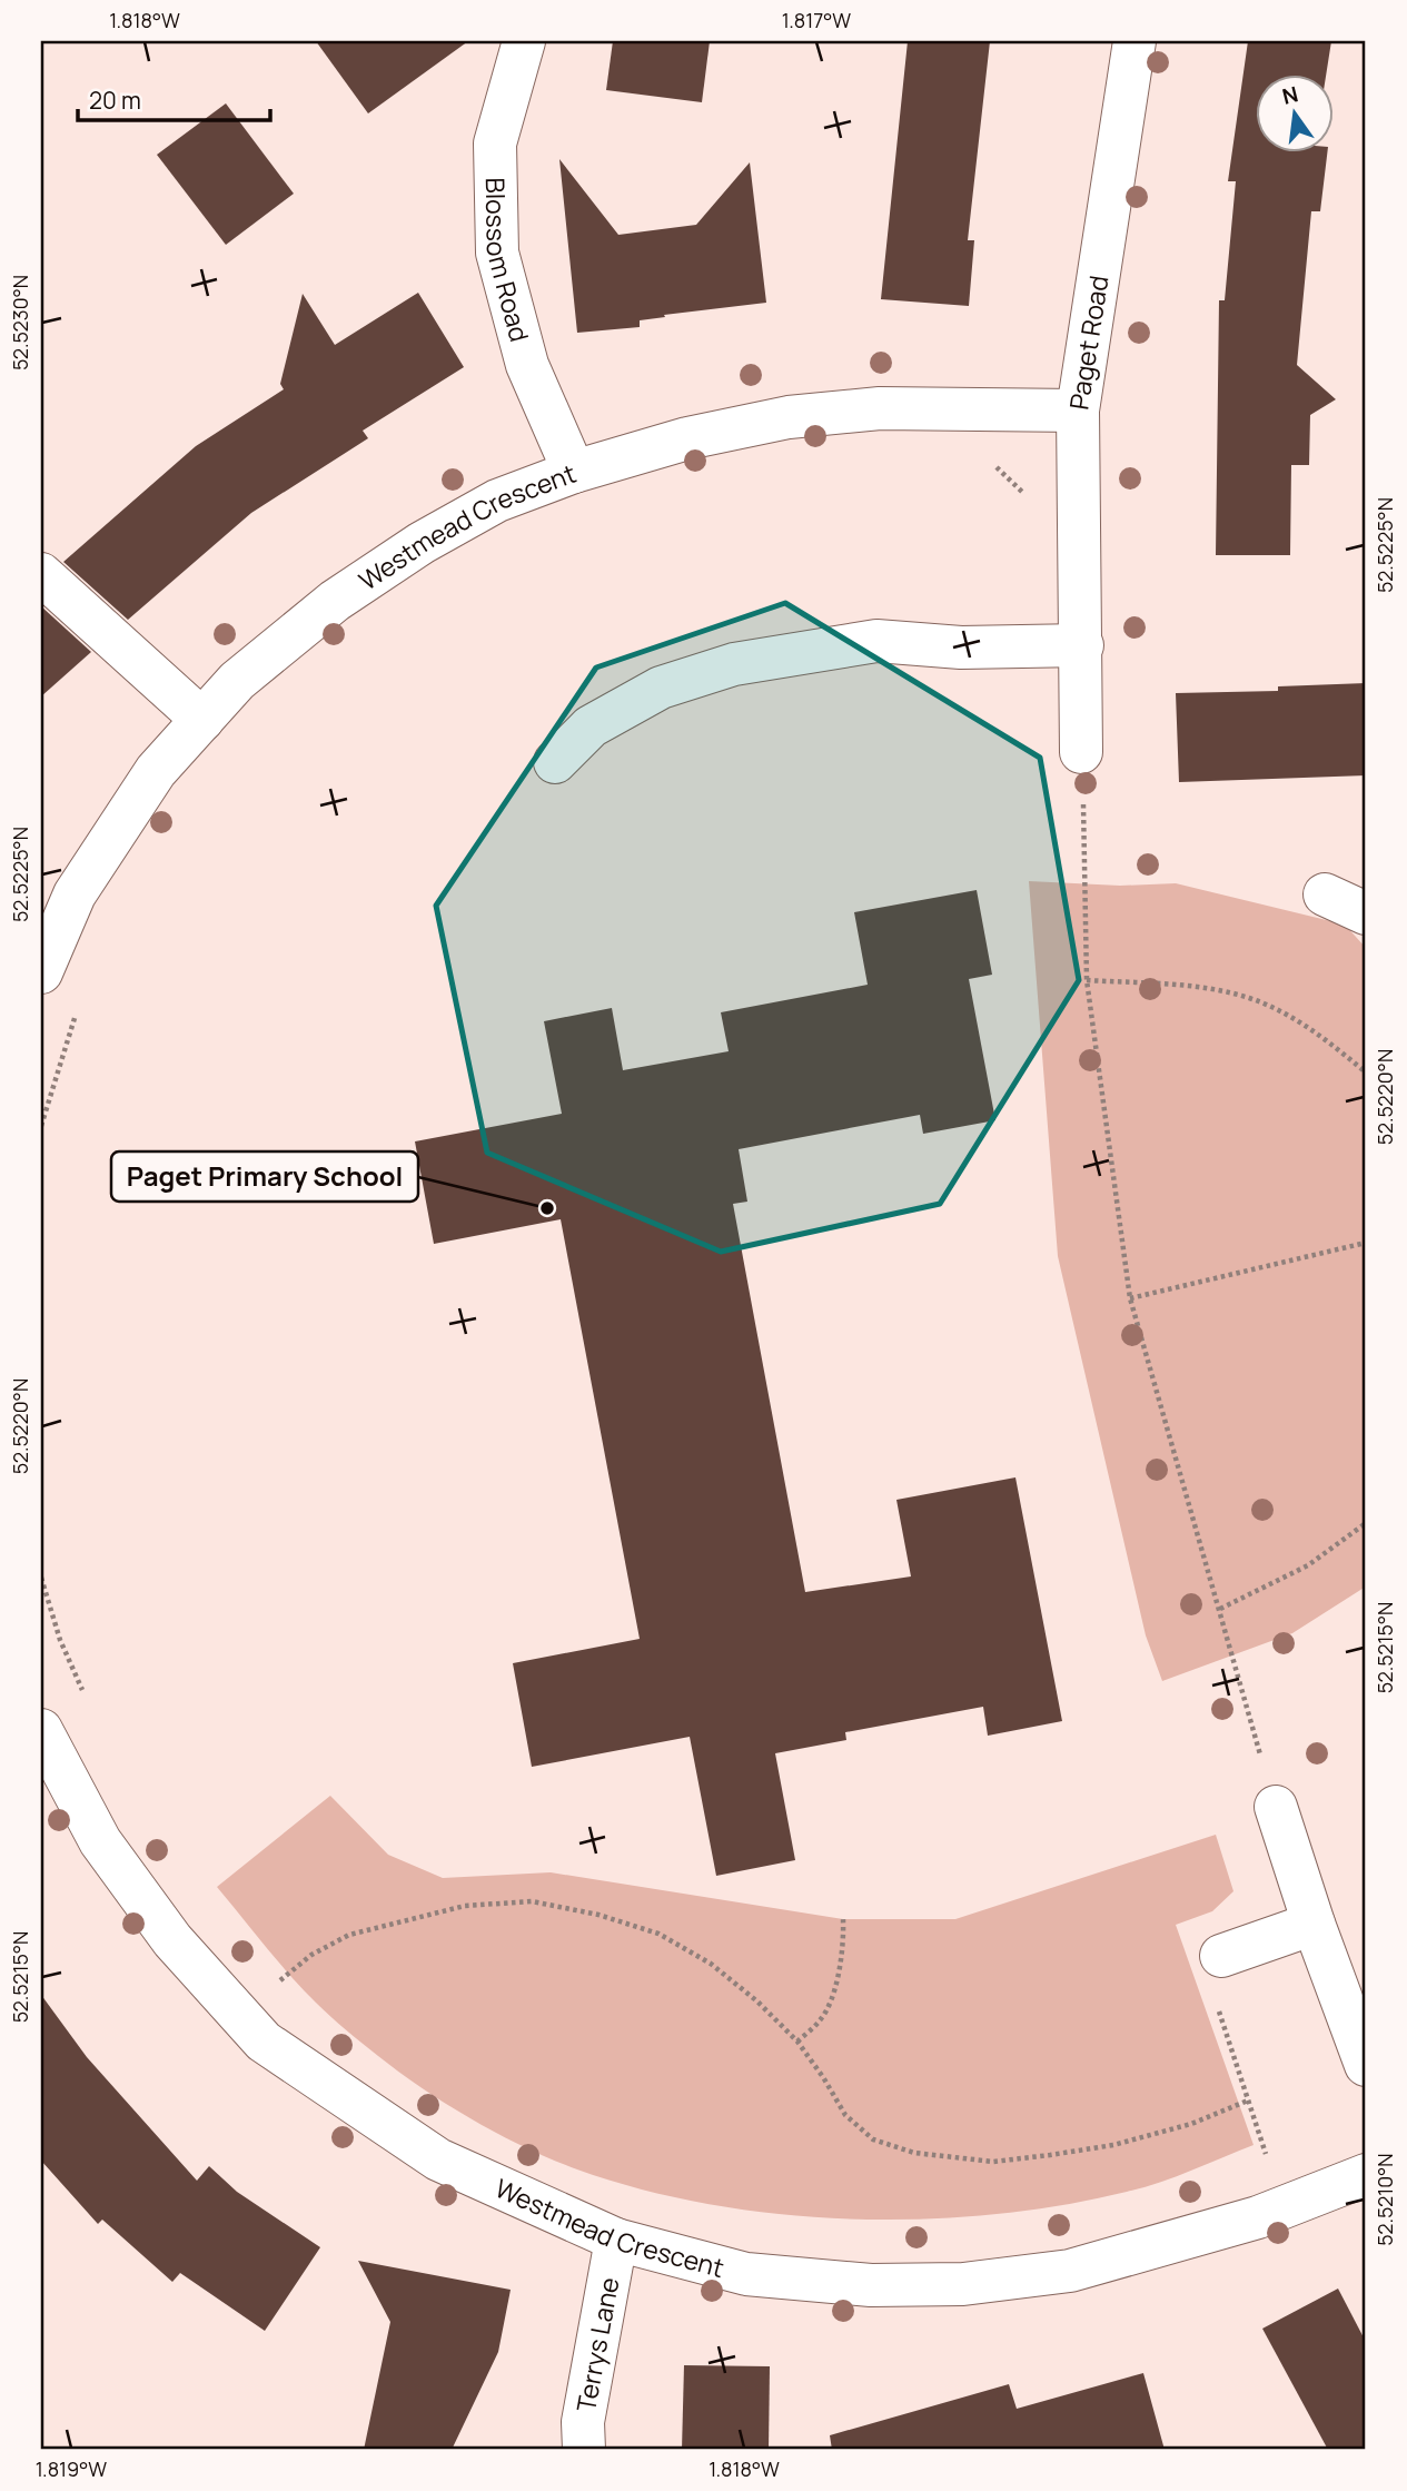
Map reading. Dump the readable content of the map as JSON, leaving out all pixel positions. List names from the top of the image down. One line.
{"streets":{"street":["Blossom Road","Paget Road","Westmead Crescent","Terrys Lane"]},"crossings":[["Blossom Road","Westmead Crescent"],["Paget Road","Westmead Crescent"],["Westmead Crescent","Terrys Lane"]],"places":["Paget Primary School"],"scale_bar":"20 m","north":"top","coordinates":["1.818°W","1.817°W","52.5230°N","52.5225°N","52.5220°N","52.5215°N","52.5210°N","1.819°W"]}
